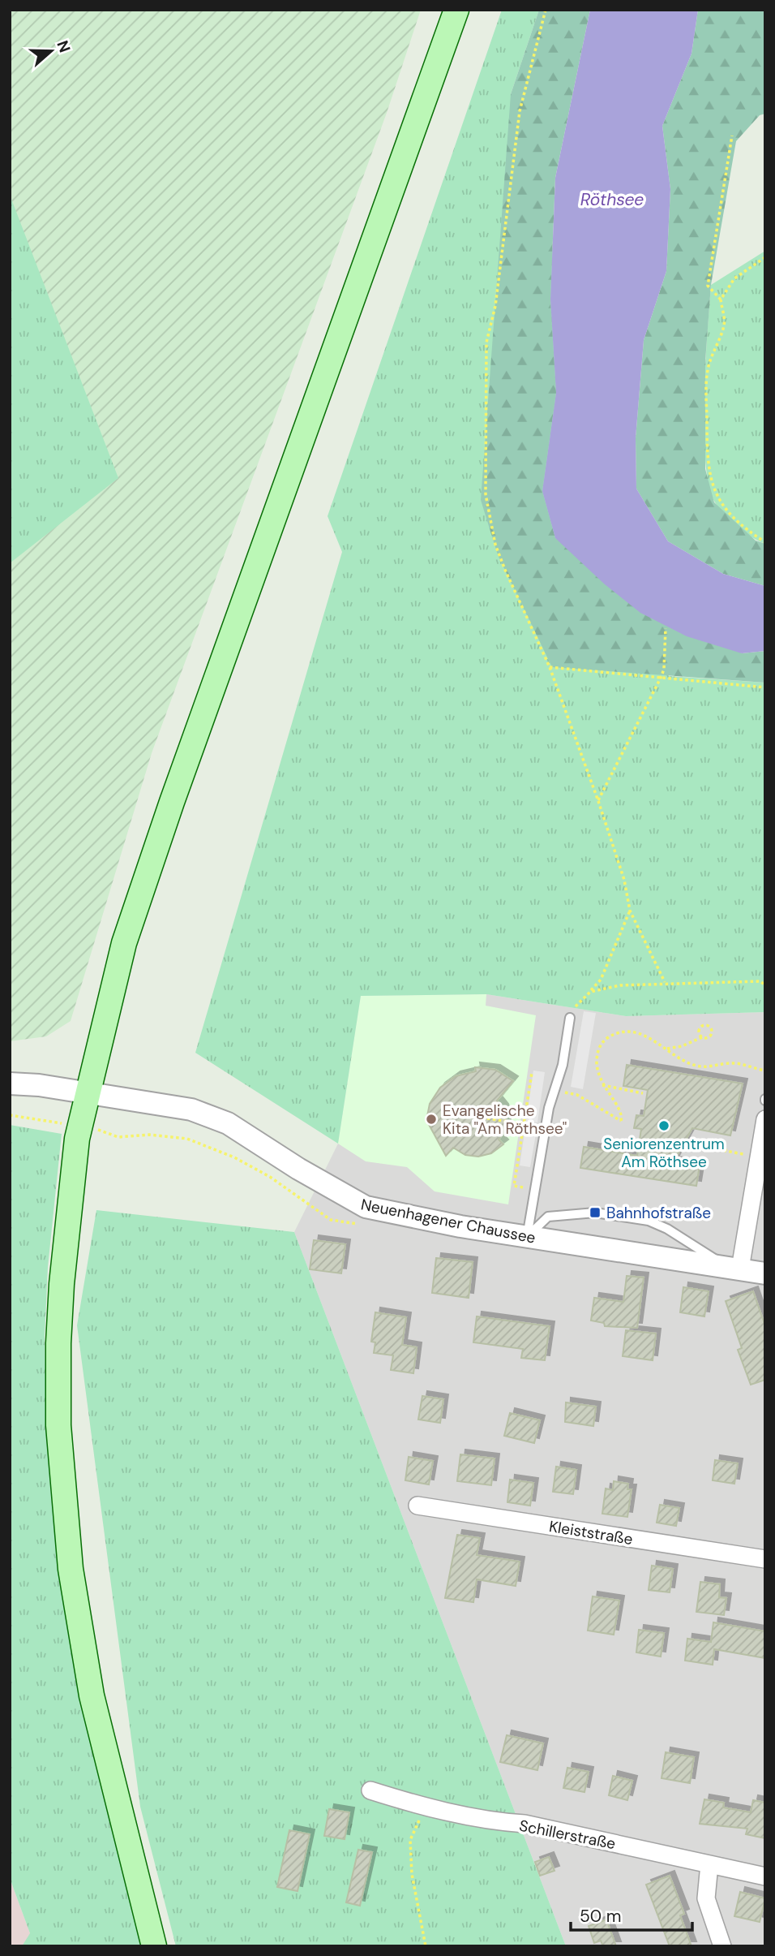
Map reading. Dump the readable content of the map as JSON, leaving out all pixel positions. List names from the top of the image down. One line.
{"streets":{"street":["Neuenhagener Chaussee","Kleiststraße","Schillerstraße"]},"water":["Röthsee"],"places":{"other":["Evangelische Kita \"Am Röthsee\"","Seniorenzentrum Am Röthsee"],"transit":["Bahnhofstraße"]},"scale_bar":"50 m","north":"right"}
